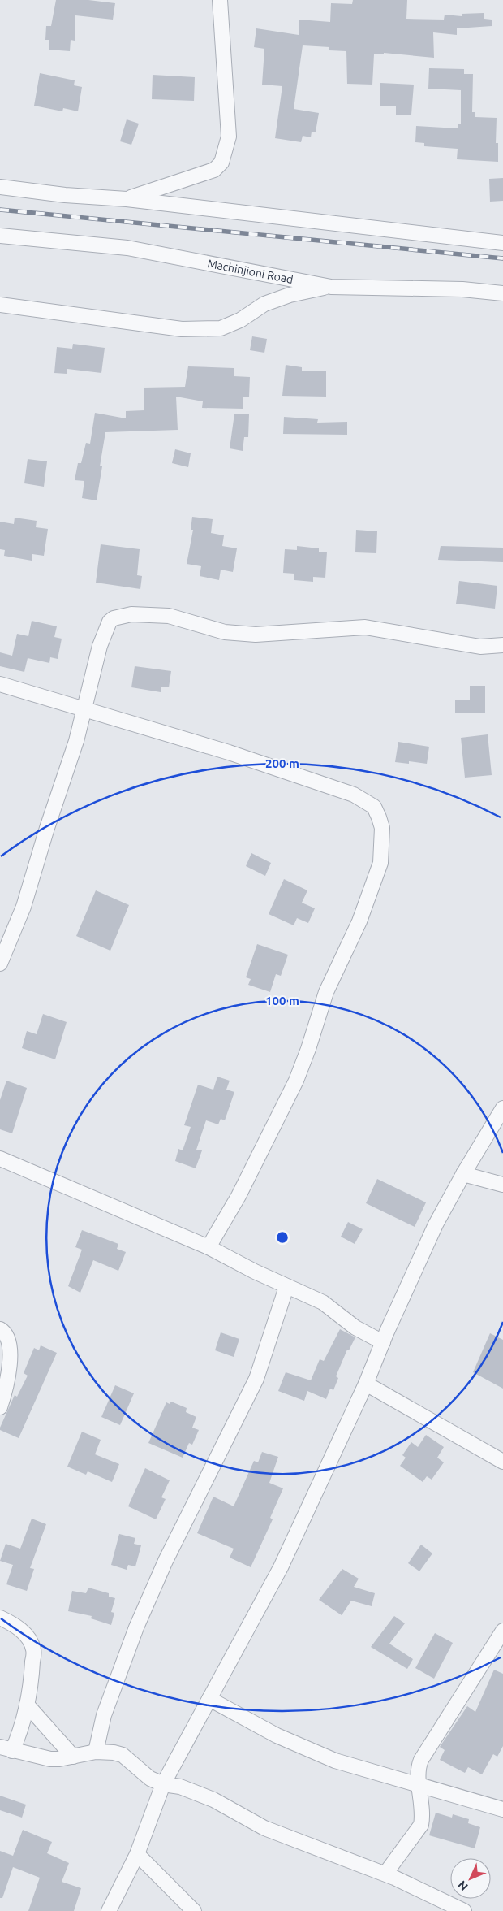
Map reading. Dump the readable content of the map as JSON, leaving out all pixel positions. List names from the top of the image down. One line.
{"streets":{"street":["Machinjioni Road"]},"north":"bottom left","rings":["200 m","100 m"]}
